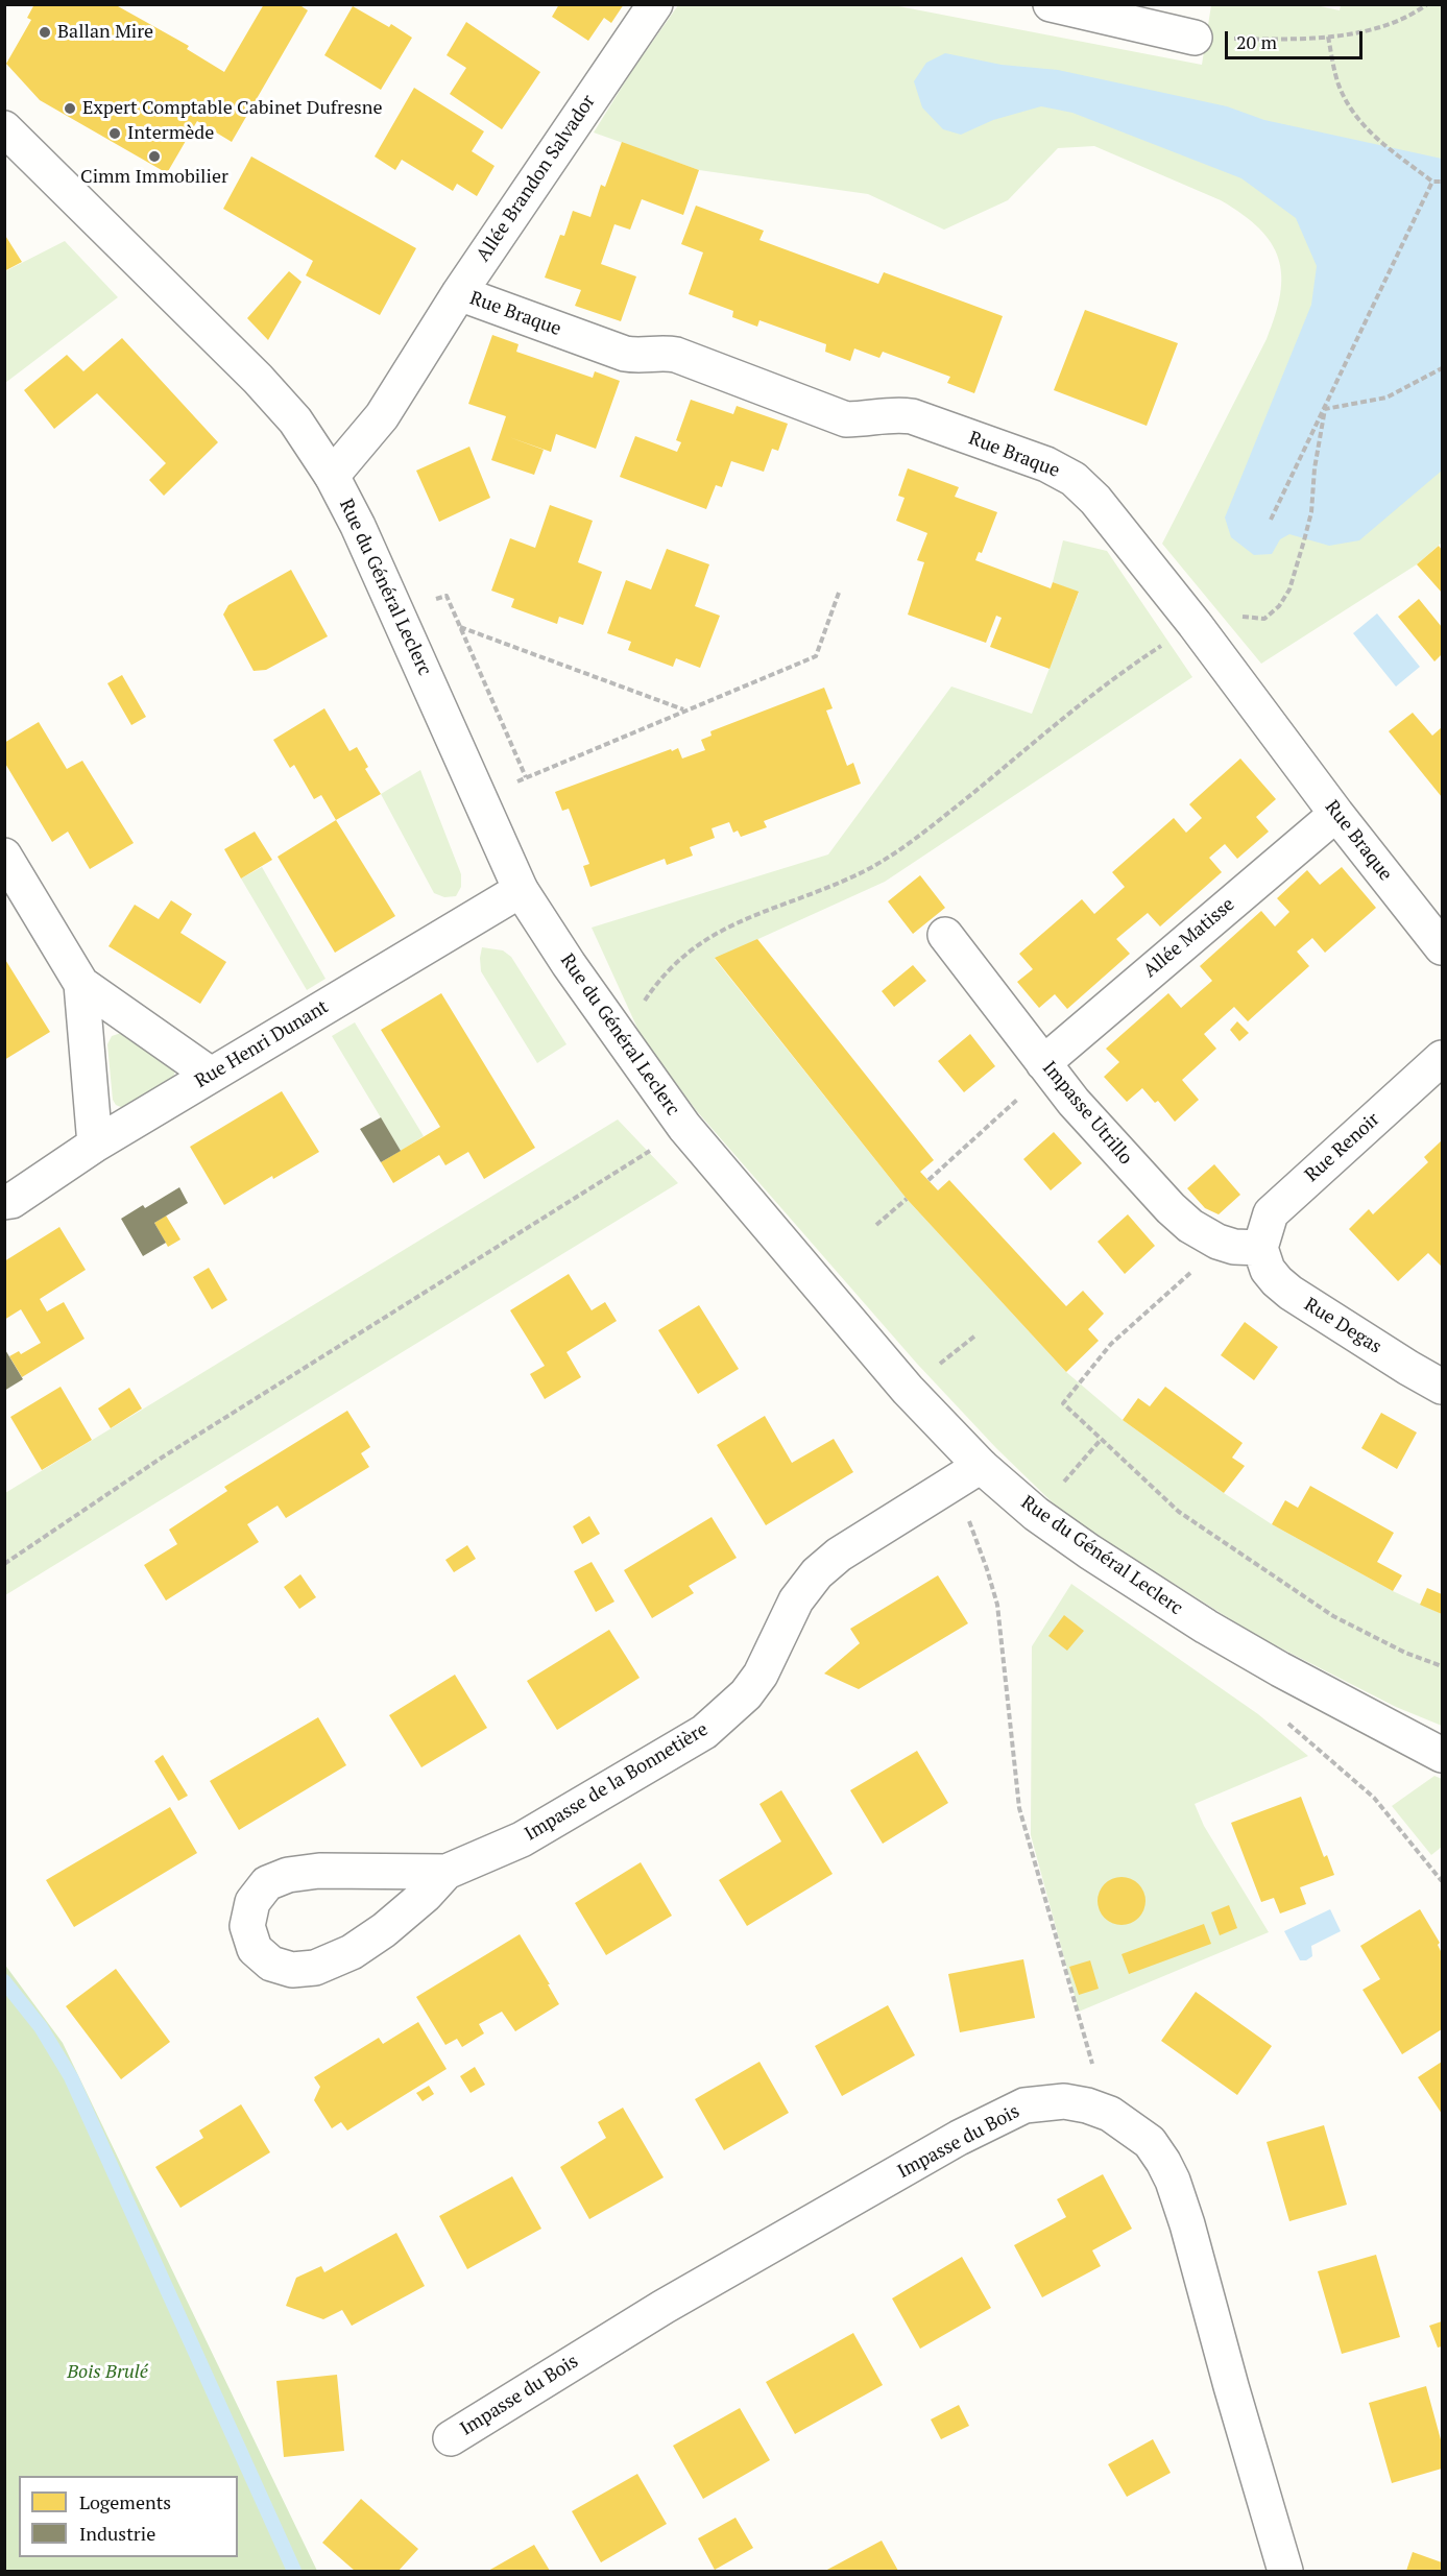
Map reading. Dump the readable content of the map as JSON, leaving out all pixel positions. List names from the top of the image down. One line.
{"streets":{"street":["Allée Brandon Salvador","Rue Braque","Rue du Général Leclerc","Allée Matisse","Rue Henri Dunant","Impasse Utrillo","Rue Renoir","Rue Degas","Impasse de la Bonnetière","Impasse du Bois"]},"crossings":[["Allée Brandon Salvador","Rue Braque"],["Allée Brandon Salvador","Rue du Général Leclerc"],["Rue Braque","Allée Matisse"],["Rue du Général Leclerc","Rue Henri Dunant"],["Rue du Général Leclerc","Impasse de la Bonnetière"],["Allée Matisse","Impasse Utrillo"],["Impasse Utrillo","Rue Renoir"],["Impasse Utrillo","Rue Degas"],["Rue Renoir","Rue Degas"]],"parks":["Bois Brulé"],"places":["Ballan Mire","Expert Comptable Cabinet Dufresne","Intermède","Cimm Immobilier"],"legend":["Logements","Industrie"],"scale_bar":"20 m"}
